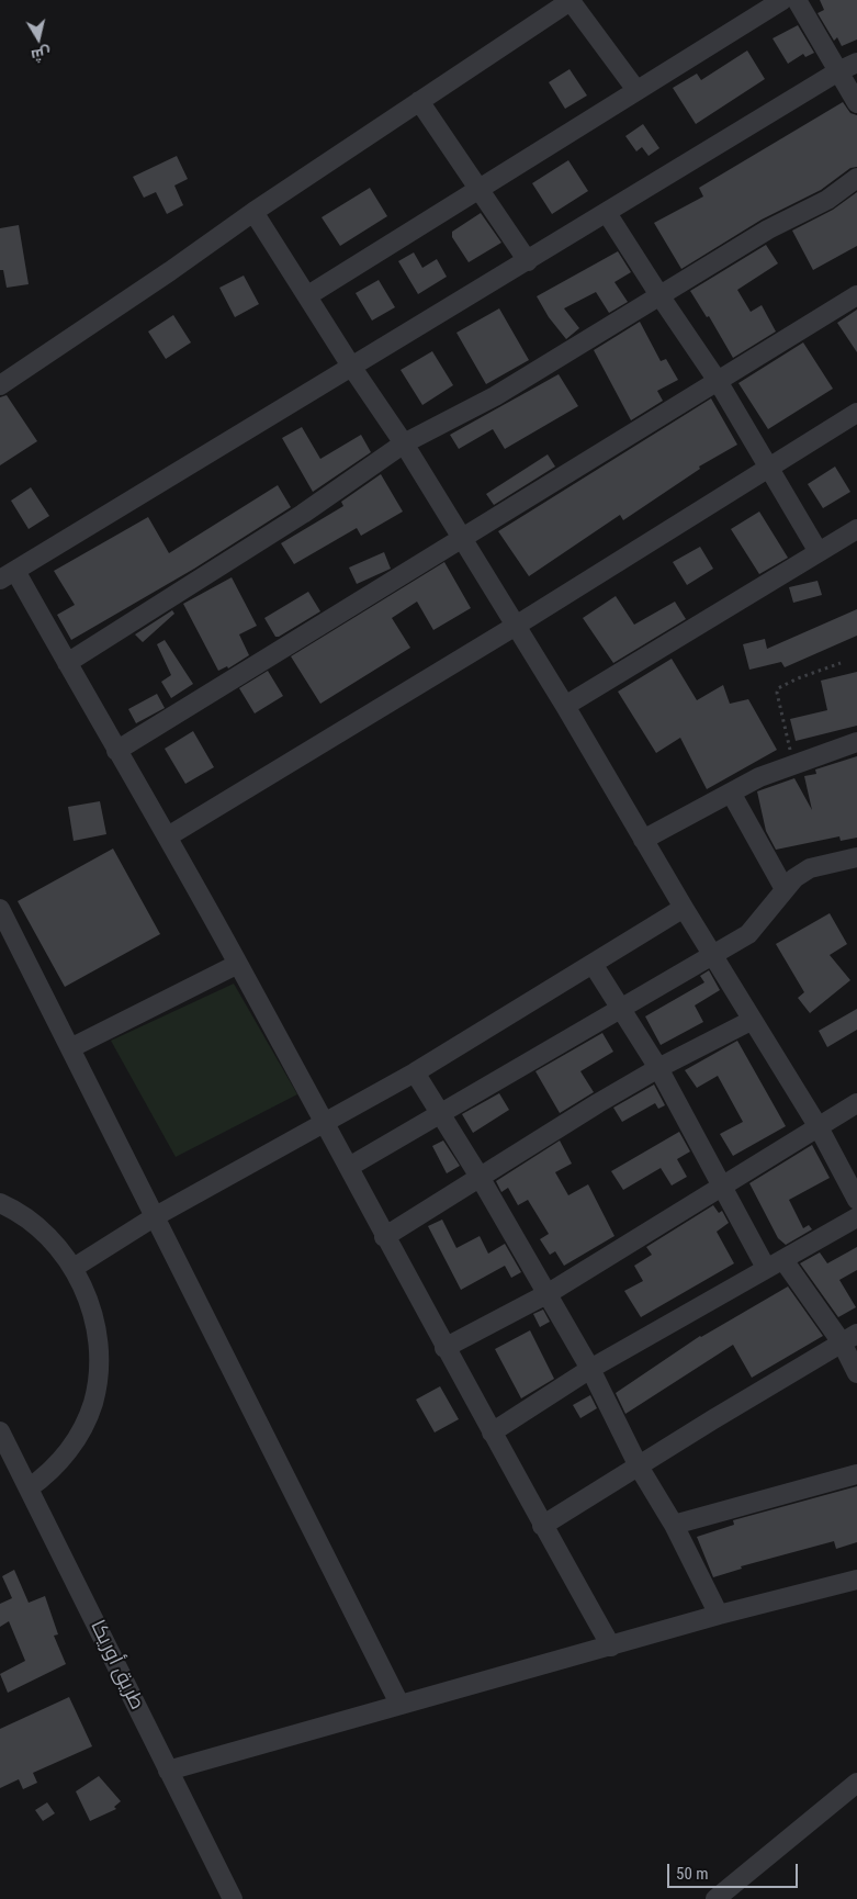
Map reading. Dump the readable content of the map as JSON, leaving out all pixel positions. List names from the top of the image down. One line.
{"streets":{"street":["طريق أوريكا"]},"scale_bar":"50 m","north":"bottom"}
